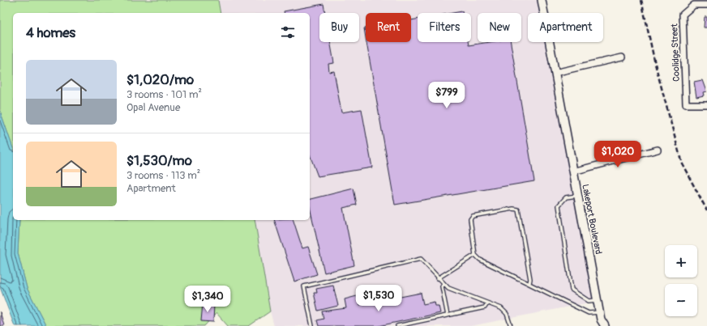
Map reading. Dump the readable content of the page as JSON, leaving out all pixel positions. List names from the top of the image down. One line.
{"streets":{"street":["Coolidge Street","Lakeport Boulevard"]},"page":{"chip":["Buy","Rent","Filters","New","Apartment"],"heading":"4 homes","list":[{"name":"$1,020/mo","note":"3 rooms · 101 m² · Opal Avenue"},{"name":"$1,530/mo","note":"3 rooms · 113 m² · Apartment"}],"price":["$799","$1,020","$1,530","$1,340"],"map_buttons":["+","−"]}}
